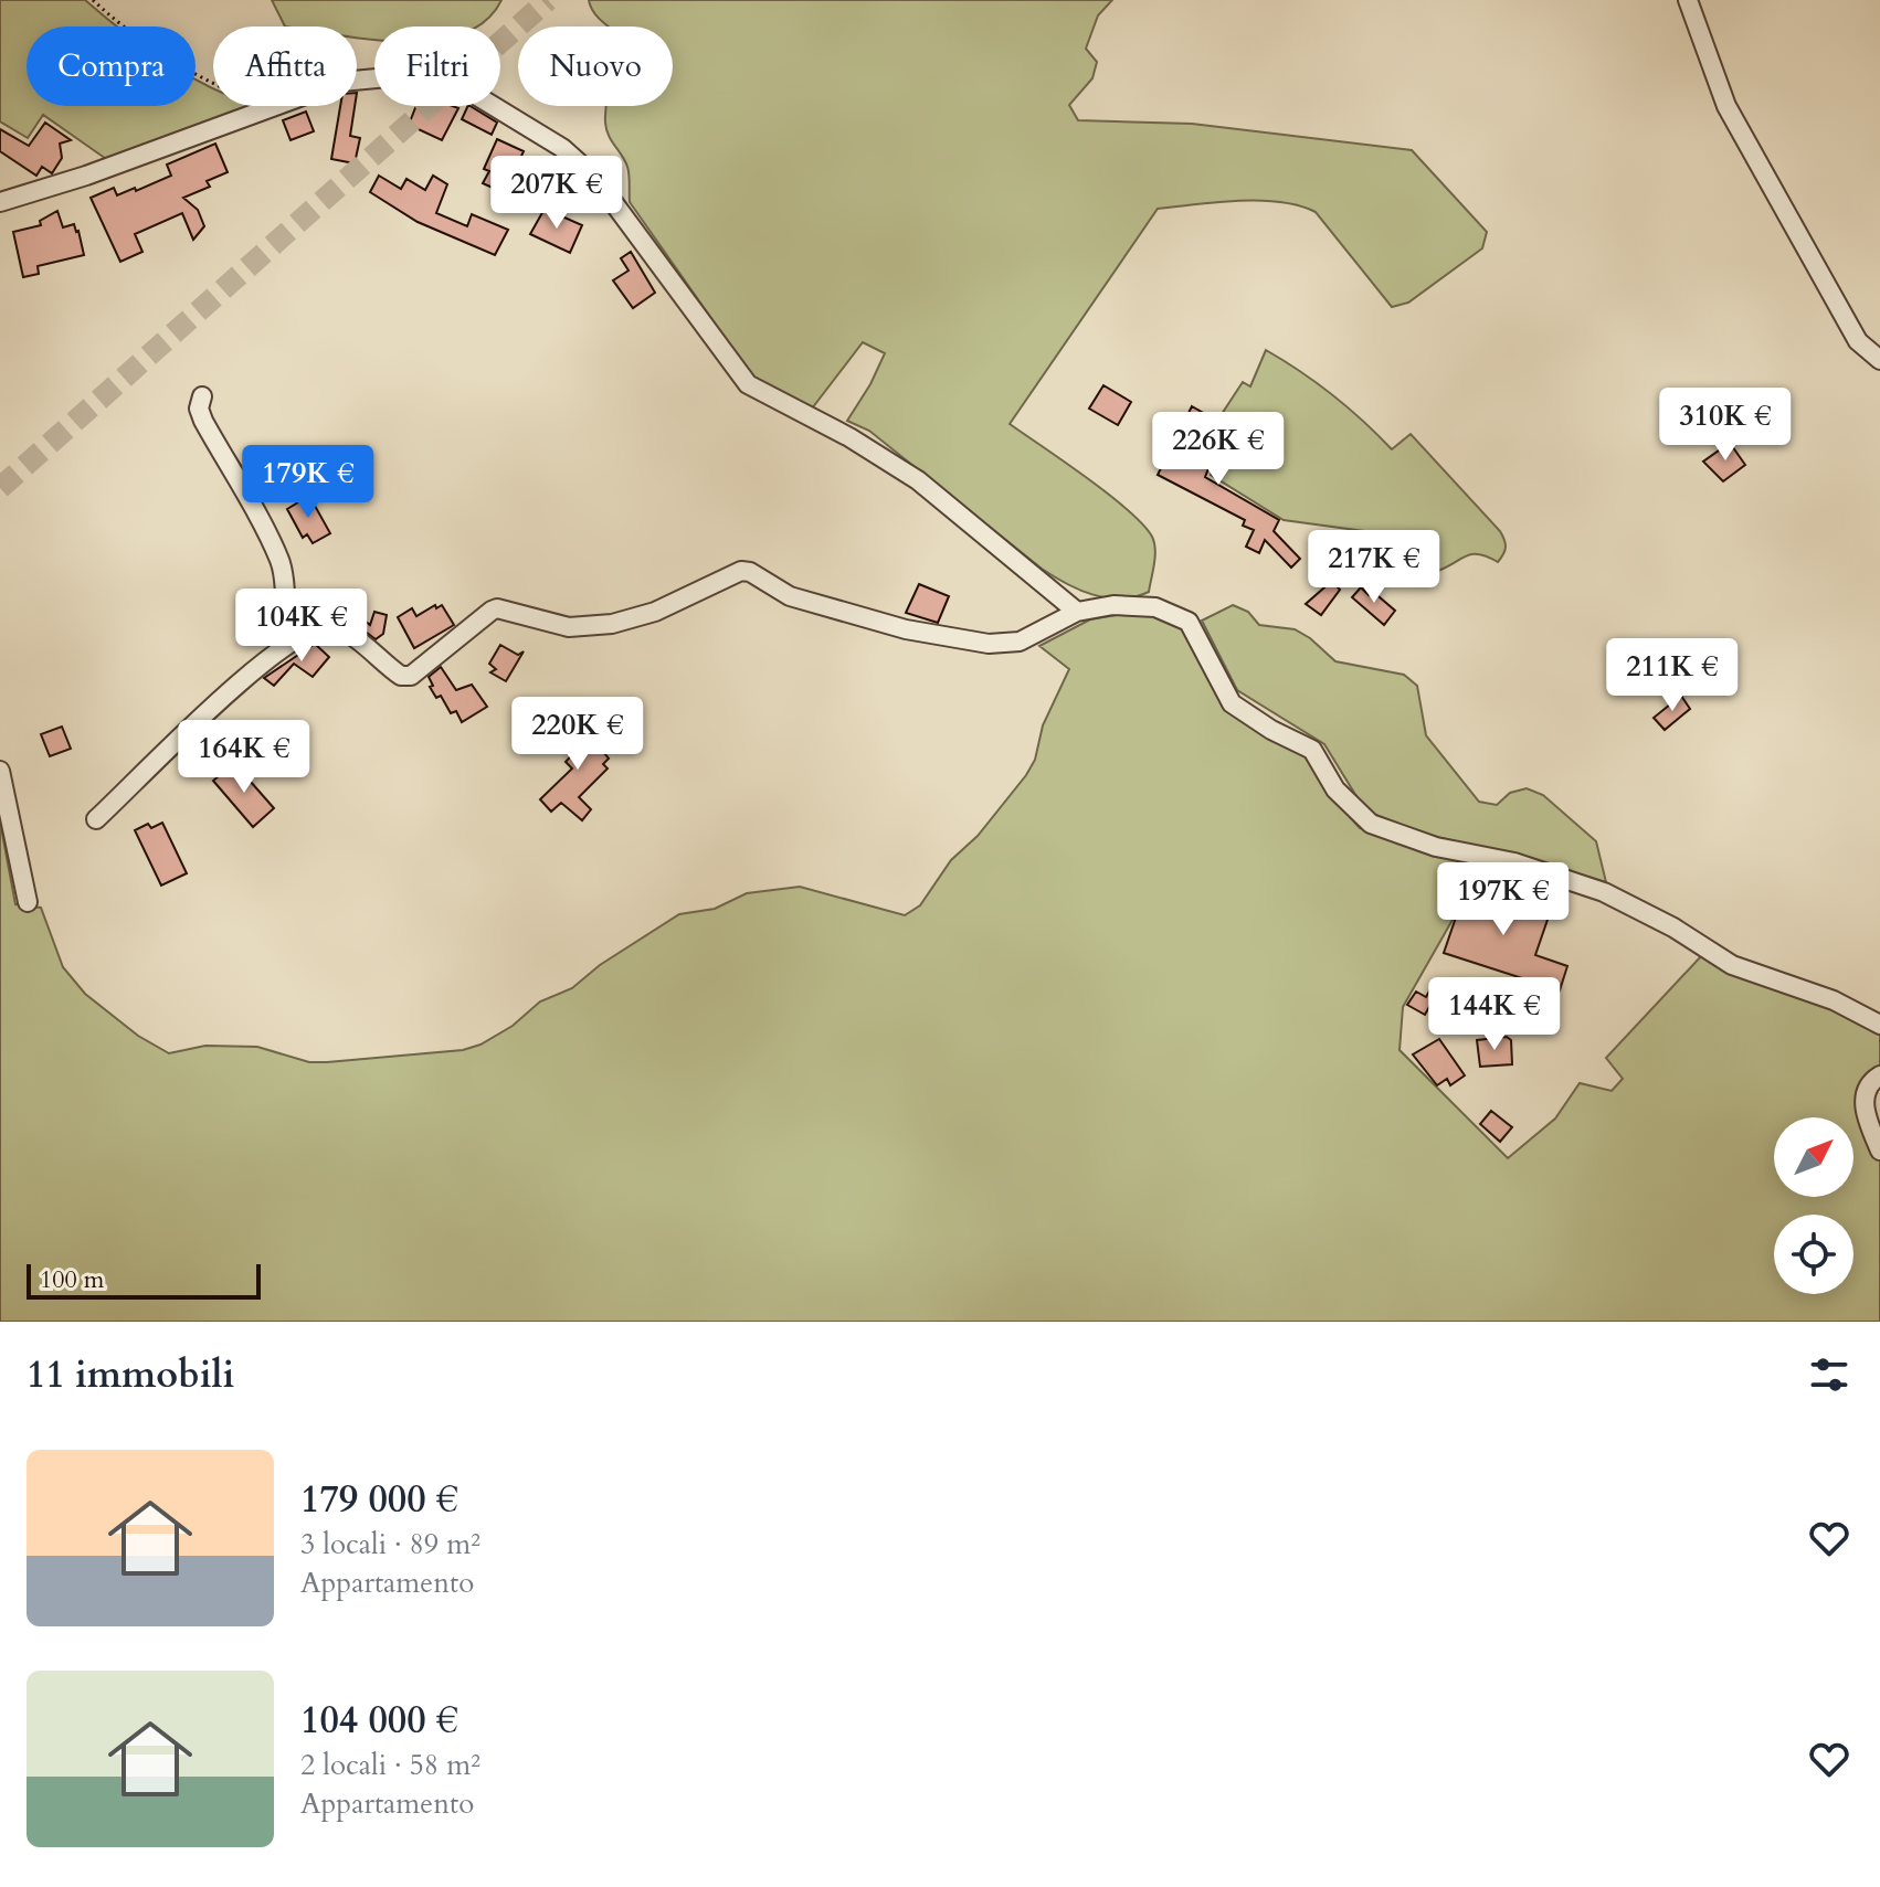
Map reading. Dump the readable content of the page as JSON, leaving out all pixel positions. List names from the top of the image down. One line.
{"scale_bar":"100 m","north":"top right","page":{"chip":["Compra","Affitta","Filtri","Nuovo"],"price":["207K €","310K €","226K €","179K €","217K €","104K €","211K €","220K €","164K €","197K €","144K €"],"scale":"100 m","heading":"11 immobili","list":[{"name":"179 000 €","note":"3 locali · 89 m² · Appartamento"},{"name":"104 000 €","note":"2 locali · 58 m² · Appartamento"}]}}
